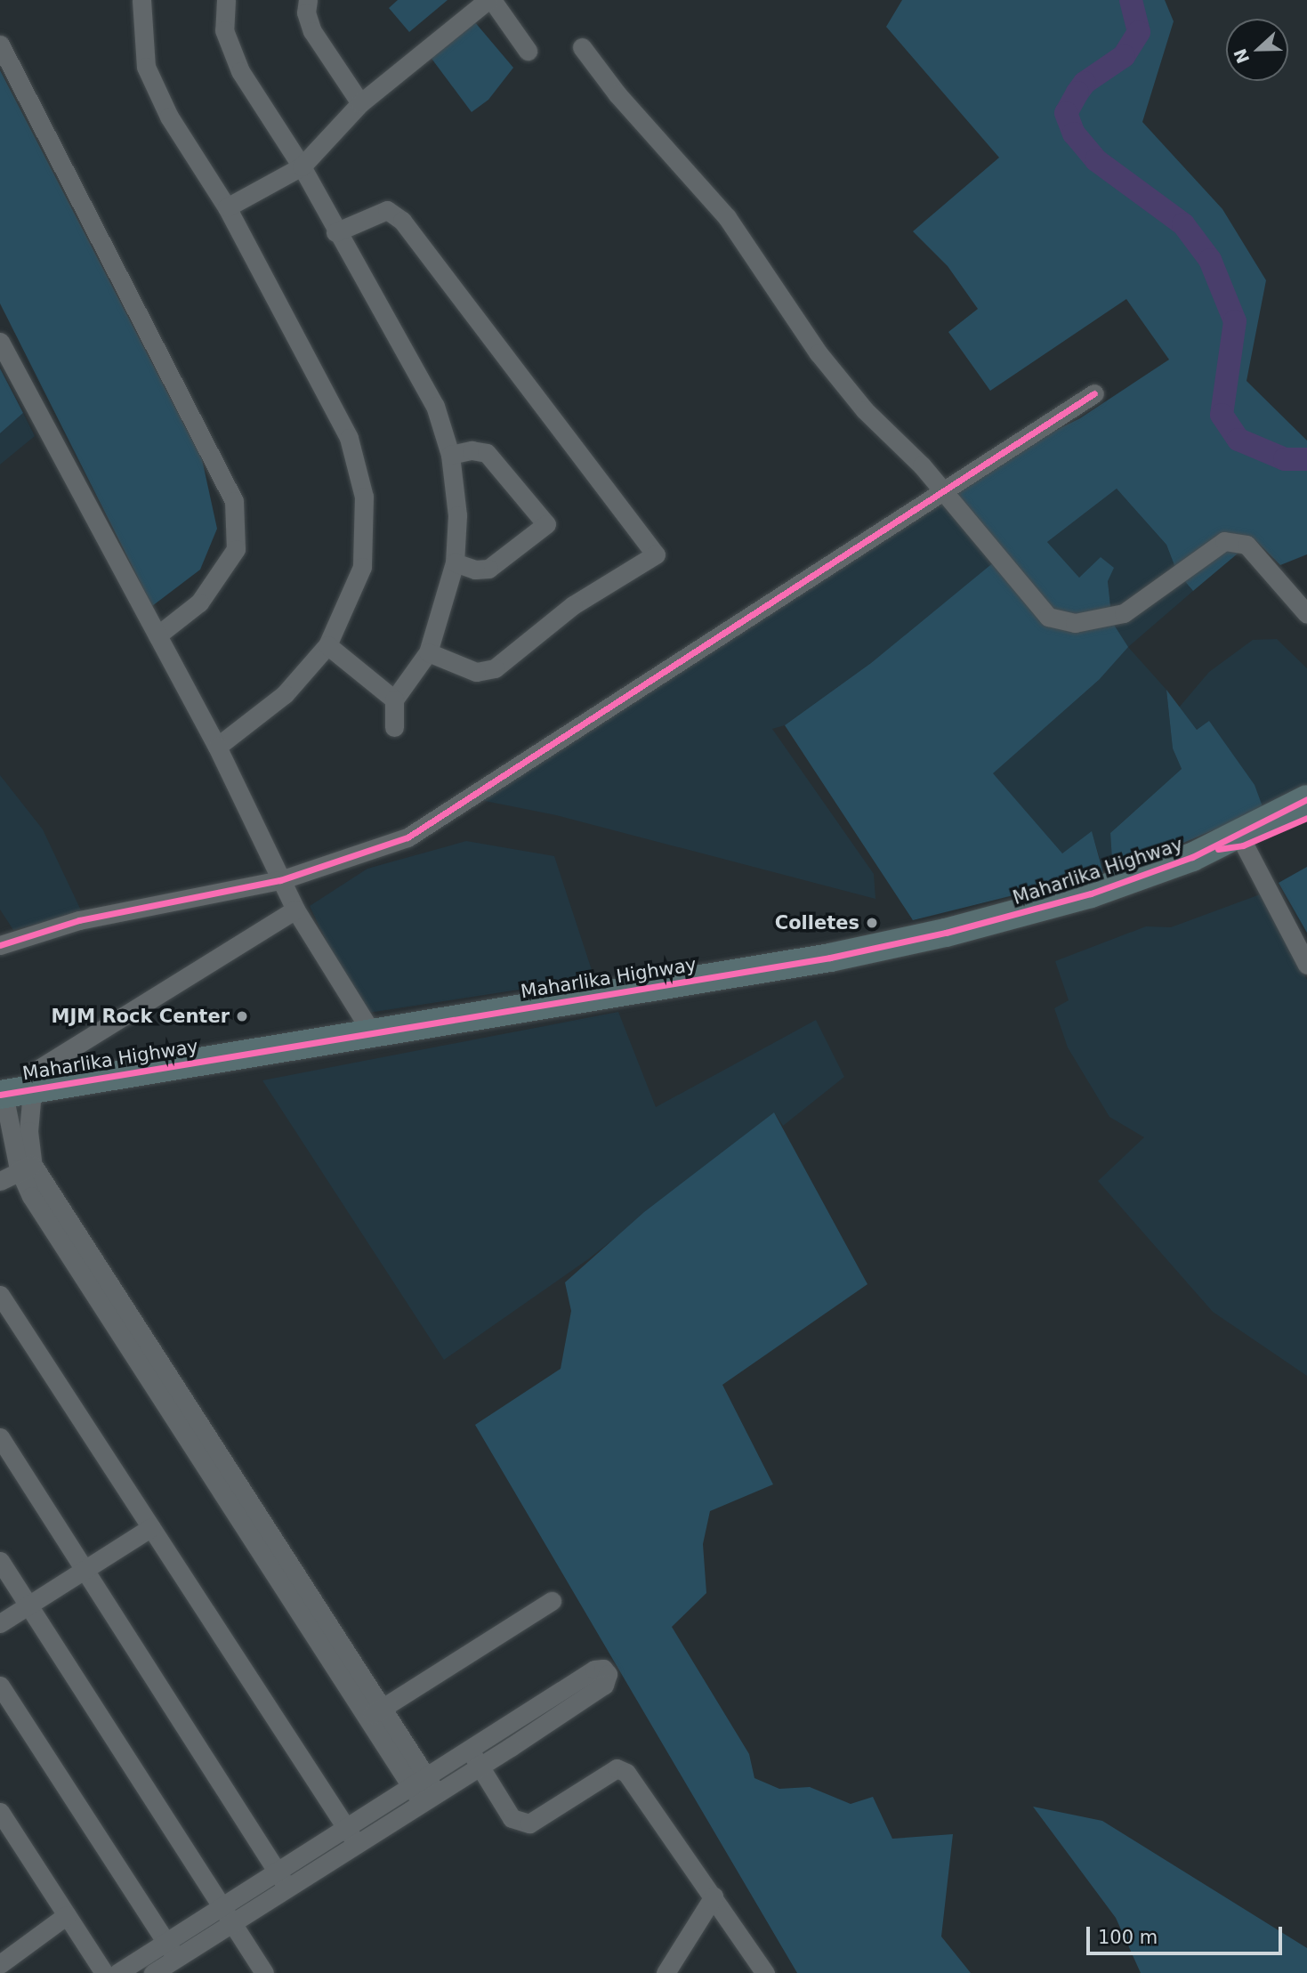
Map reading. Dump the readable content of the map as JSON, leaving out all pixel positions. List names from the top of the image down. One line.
{"streets":{"highway":["Maharlika Highway"]},"places":["Colletes","MJM Rock Center"],"scale_bar":"100 m","north":"left"}
